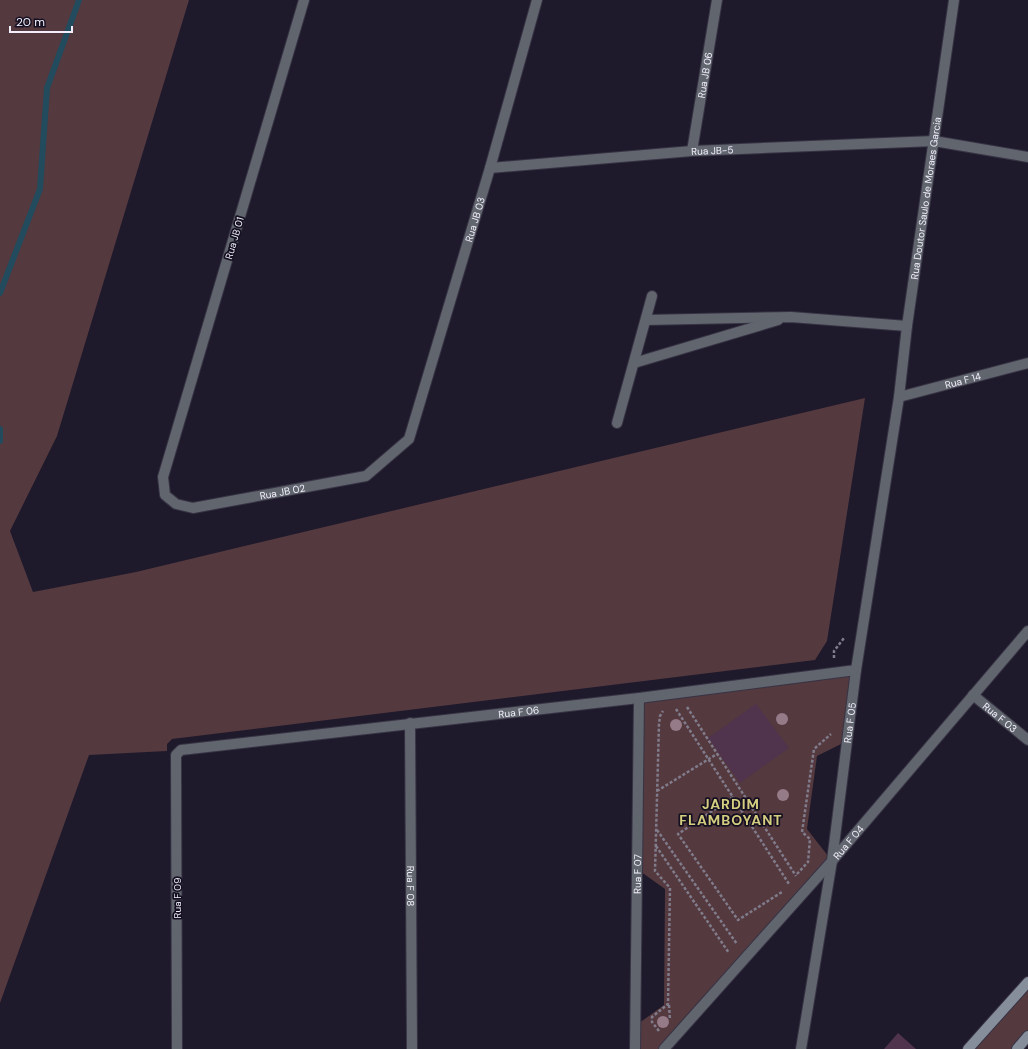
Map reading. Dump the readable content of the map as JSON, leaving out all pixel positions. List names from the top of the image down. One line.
{"streets":{"street":["Rua JB 06","Rua JB-5","Rua Doutor Saulo de Moraes Garcia","Rua JB 03","Rua JB 01","Rua F 14","Rua JB 02","Rua F 06","Rua F 03","Rua F 05","Rua F 04","Rua F 07","Rua F 08","Rua F 09"]},"crossings":[["Rua JB 06","Rua JB-5"],["Rua JB-5","Rua Doutor Saulo de Moraes Garcia"],["Rua JB-5","Rua JB 03"],["Rua Doutor Saulo de Moraes Garcia","Rua F 14"],["Rua Doutor Saulo de Moraes Garcia","Rua F 05"],["Rua JB 03","Rua JB 02"],["Rua JB 01","Rua JB 02"],["Rua F 14","Rua F 05"],["Rua F 06","Rua F 05"],["Rua F 06","Rua F 07"],["Rua F 06","Rua F 08"],["Rua F 06","Rua F 09"],["Rua F 03","Rua F 04"],["Rua F 05","Rua F 04"]],"districts":["JARDIM FLAMBOYANT"],"scale_bar":"20 m"}
